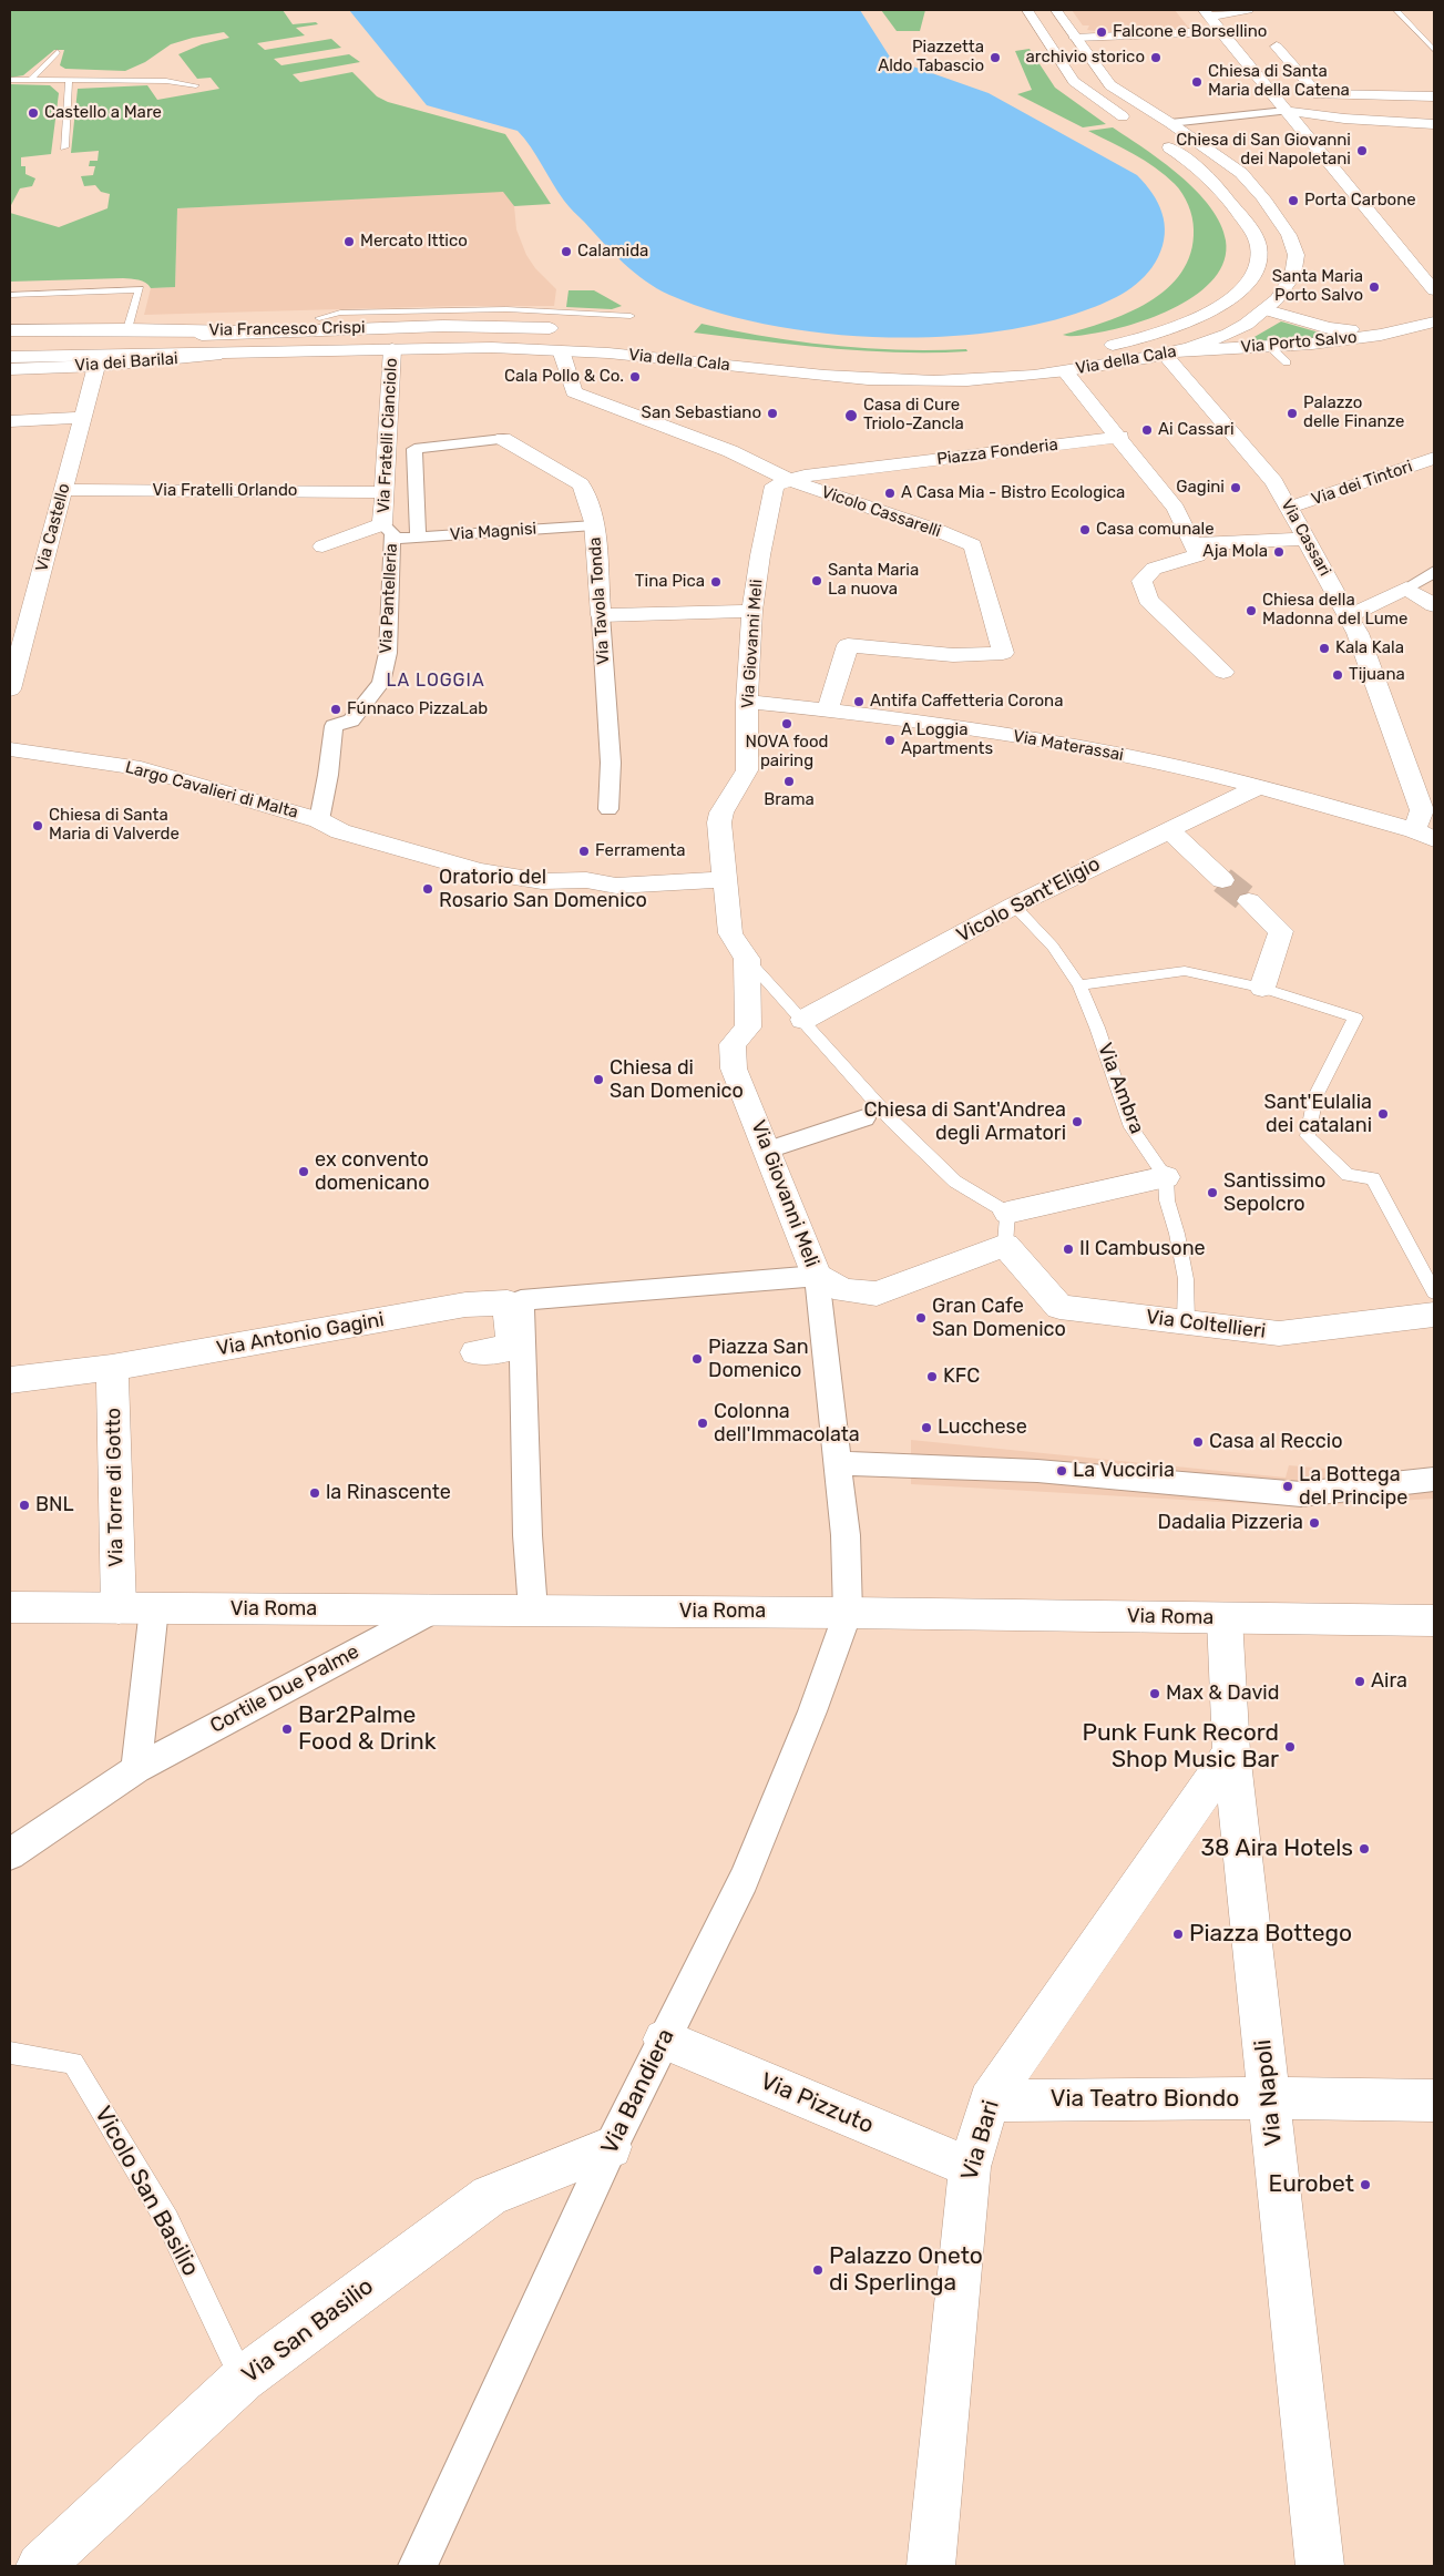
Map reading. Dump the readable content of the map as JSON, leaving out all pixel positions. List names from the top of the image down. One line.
{"streets":{"street":["Via Francesco Crispi","Via Porto Salvo","Via della Cala","Via dei Barilai","Via Fratelli Cianciolo","Piazza Fonderia","Via dei Tintori","Via Fratelli Orlando","Vicolo Cassarelli","Via Castello","Via Magnisi","Via Cassari","Via Pantelleria","Via Tavola Tonda","Via Giovanni Meli","Via Materassai","Largo Cavalieri di Malta","Vicolo Sant'Eligio","Via Coltellieri","Via Antonio Gagini","Via Torre di Gotto","Via Roma","Cortile Due Palme","Via Bandiera","Via Napoli","Via Teatro Biondo","Via Pizzuto","Via Bari","Via San Basilio"],"lane":["Via Ambra","Vicolo San Basilio"]},"crossings":[["Via Francesco Crispi","Via della Cala"],["Via Francesco Crispi","Via dei Barilai"],["Via Francesco Crispi","Via Fratelli Cianciolo"],["Via Francesco Crispi","Vicolo Cassarelli"],["Via Porto Salvo","Via della Cala"],["Via Porto Salvo","Via Cassari"],["Via della Cala","Vicolo Cassarelli"],["Via della Cala","Via Cassari"],["Via dei Barilai","Via Castello"],["Via Fratelli Cianciolo","Via Fratelli Orlando"],["Via Fratelli Cianciolo","Via Magnisi"],["Via Fratelli Cianciolo","Via Pantelleria"],["Piazza Fonderia","Vicolo Cassarelli"],["Piazza Fonderia","Via Giovanni Meli"],["Via dei Tintori","Via Cassari"],["Via Fratelli Orlando","Via Castello"],["Vicolo Cassarelli","Via Giovanni Meli"],["Vicolo Cassarelli","Via Materassai"],["Via Magnisi","Via Pantelleria"],["Via Magnisi","Via Tavola Tonda"],["Via Cassari","Via Materassai"],["Via Pantelleria","Largo Cavalieri di Malta"],["Via Giovanni Meli","Via Materassai"],["Via Giovanni Meli","Largo Cavalieri di Malta"],["Via Giovanni Meli","Via Coltellieri"],["Via Materassai","Vicolo Sant'Eligio"],["Vicolo Sant'Eligio","Via Ambra"],["Via Antonio Gagini","Via Torre di Gotto"],["Via Torre di Gotto","Via Roma"],["Via Roma","Cortile Due Palme"],["Via Roma","Via Bandiera"],["Via Roma","Via Napoli"],["Via Bandiera","Via Pizzuto"],["Via Bandiera","Via San Basilio"],["Via Napoli","Via Teatro Biondo"],["Via Napoli","Via Bari"],["Via Teatro Biondo","Via Bari"],["Via Pizzuto","Via Bari"],["Vicolo San Basilio","Via San Basilio"]],"districts":["LA LOGGIA"],"places":["Falcone e Borsellino","Piazzetta Aldo Tabascio","archivio storico","Chiesa di Santa Maria della Catena","Castello a Mare","Chiesa di San Giovanni dei Napoletani","Porta Carbone","Mercato Ittico","Calamida","Santa Maria Porto Salvo","Cala Pollo & Co.","San Sebastiano","Palazzo delle Finanze","Casa di Cure Triolo-Zancla","Ai Cassari","Gagini","A Casa Mia - Bistro Ecologica","Casa comunale","Aja Mola","Santa Maria La nuova","Tina Pica","Chiesa della Madonna del Lume","Kala Kala","Tijuana","Antifa Caffetteria Corona","Fúnnaco PizzaLab","NOVA food pairing","A Loggia Apartments","Brama","Chiesa di Santa Maria di Valverde","Ferramenta","Oratorio del Rosario San Domenico","Chiesa di San Domenico","Sant'Eulalia dei catalani","Chiesa di Sant'Andrea degli Armatori","ex convento domenicano","Santissimo Sepolcro","Il Cambusone","Gran Cafe San Domenico","Piazza San Domenico","KFC","Colonna dell'Immacolata","Lucchese","Casa al Reccio","La Vucciria","La Bottega del Principe","la Rinascente","BNL","Dadalia Pizzeria","Aira","Max & David","Bar2Palme Food & Drink","Punk Funk Record Shop Music Bar","38 Aira Hotels","Piazza Bottego","Eurobet","Palazzo Oneto di Sperlinga"]}
